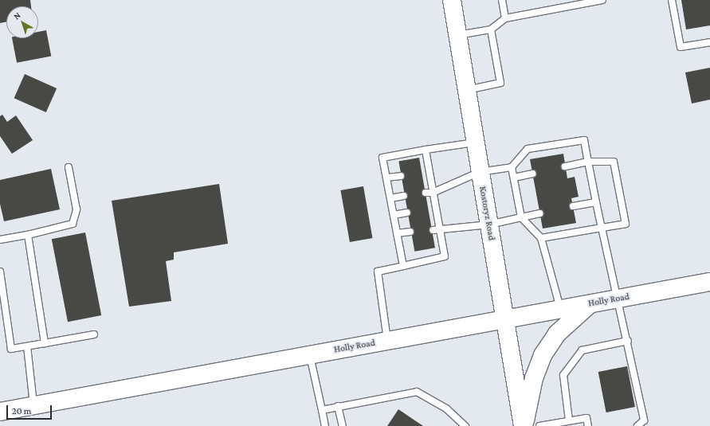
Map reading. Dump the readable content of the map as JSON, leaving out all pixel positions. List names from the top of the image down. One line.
{"streets":{"main road":["Kostoryz Road","Holly Road"]},"crossings":[["Kostoryz Road","Holly Road"]],"scale_bar":"20 m","north":"top left"}
